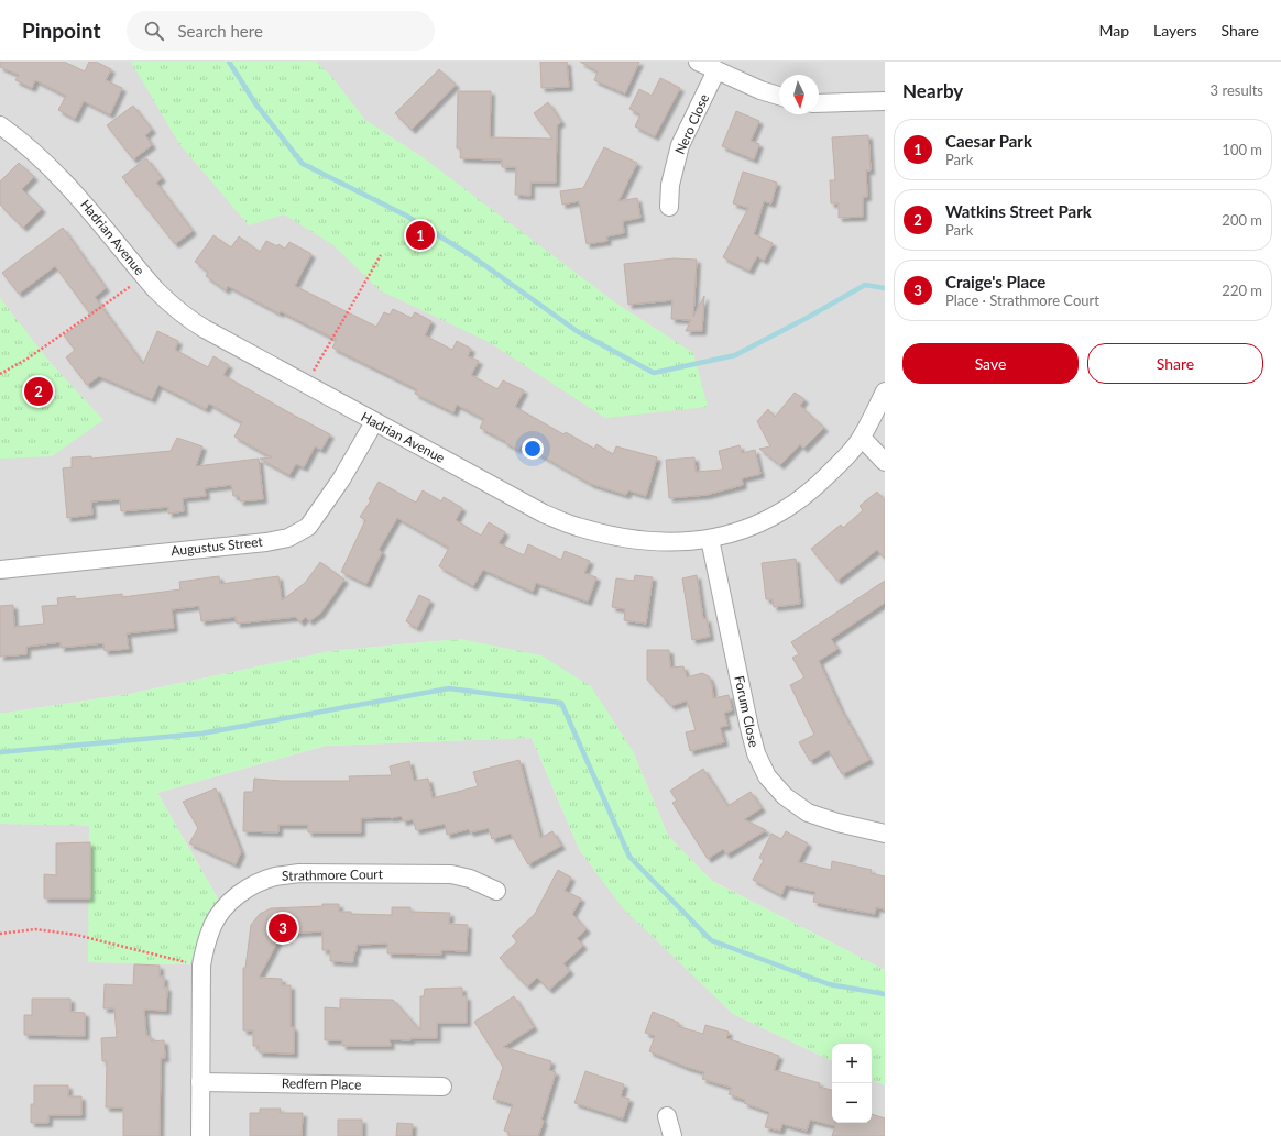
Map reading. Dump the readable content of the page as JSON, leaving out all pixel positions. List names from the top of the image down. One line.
{"streets":{"street":["Nero Close","Hadrian Avenue","Augustus Street","Forum Close","Strathmore Court","Redfern Place"]},"crossings":[["Hadrian Avenue","Augustus Street"],["Hadrian Avenue","Forum Close"],["Strathmore Court","Redfern Place"]],"north":"bottom","page":{"header":"Pinpoint","search":"Search here","nav":["Map","Layers","Share"],"heading":["Nearby","3 results"],"list":[{"mark":"1","name":"Caesar Park","note":"Park","value":"100 m"},{"mark":"2","name":"Watkins Street Park","note":"Park","value":"200 m"},{"mark":"3","name":"Craige's Place","note":"Place · Strathmore Court","value":"220 m"}],"pins":["1","2","3"],"buttons":["Save","Share"],"map_buttons":["+","−"]}}
